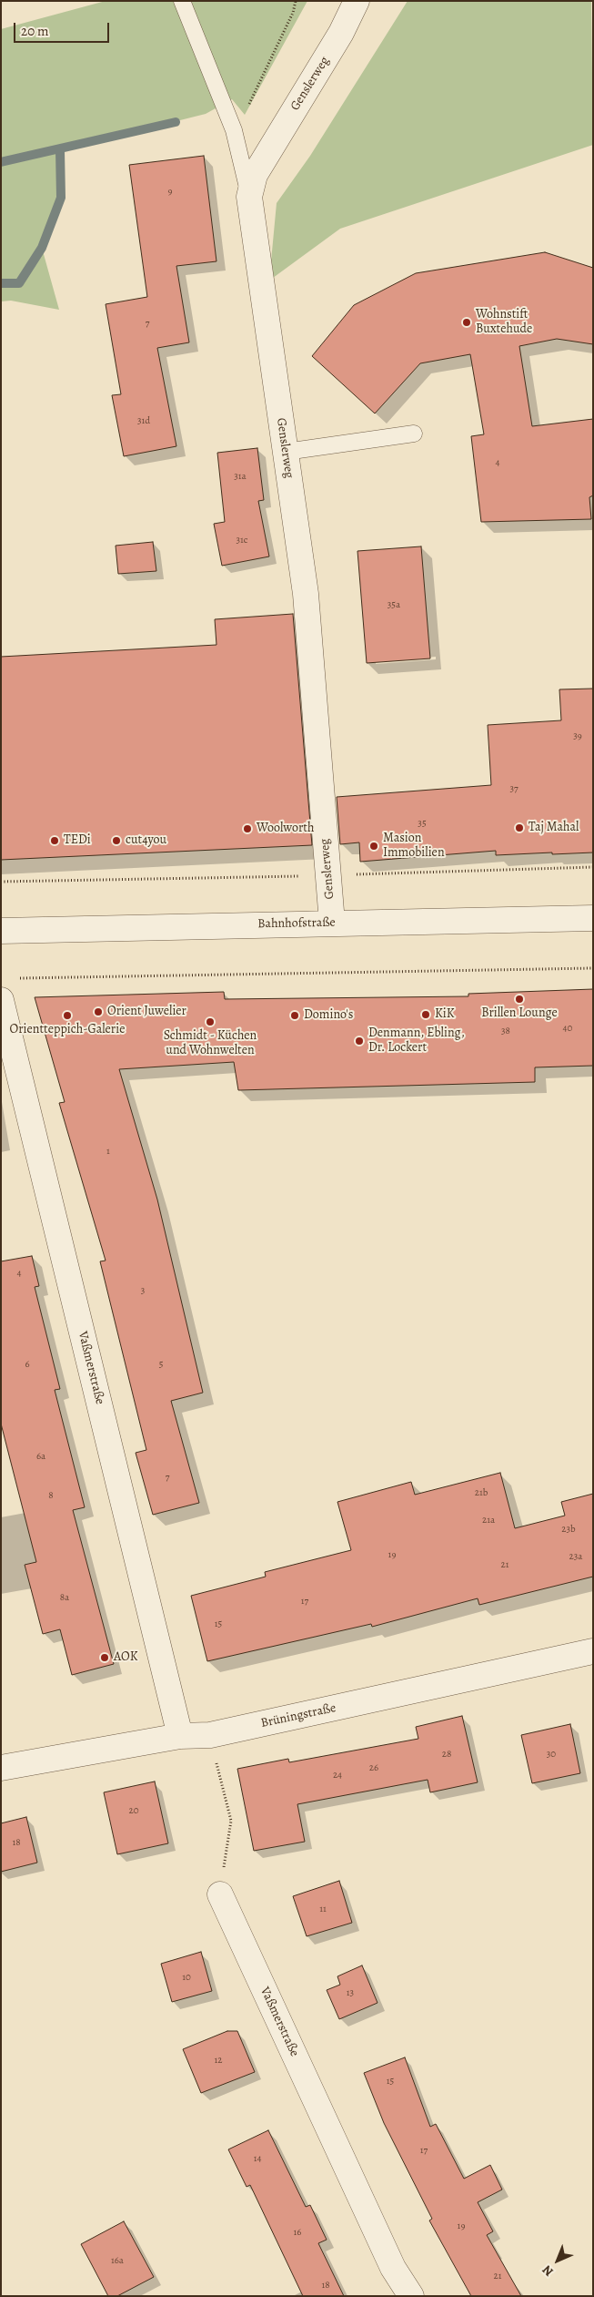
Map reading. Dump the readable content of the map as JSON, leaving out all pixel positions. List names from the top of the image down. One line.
{"streets":{"street":["Genslerweg","Bahnhofstraße","Vaßmerstraße","Brüningstraße"]},"crossings":[["Genslerweg","Bahnhofstraße"],["Vaßmerstraße","Brüningstraße"]],"places":["Wohnstift Buxtehude","Taj Mahal","Woolworth","TEDi","cut4you","Masion Immobilien","Brillen Lounge","Orient Juwelier","KiK","Orientteppich-Galerie","Domino's","Schmidt - Küchen und Wohnwelten","Denmann, Ebling, Dr. Lockert","AOK"],"house_numbers":["9","7","31d","4","31a","31c","35a","39","37","35","40","38","1","4","3","6","5","6a","7","21b","8","21a","23b","19","23a","21","8a","17","15","28","30","26","24","20","18","11","10","13","12","15","17","14","19","16","16a","21","18"],"scale_bar":"20 m","north":"bottom left"}
